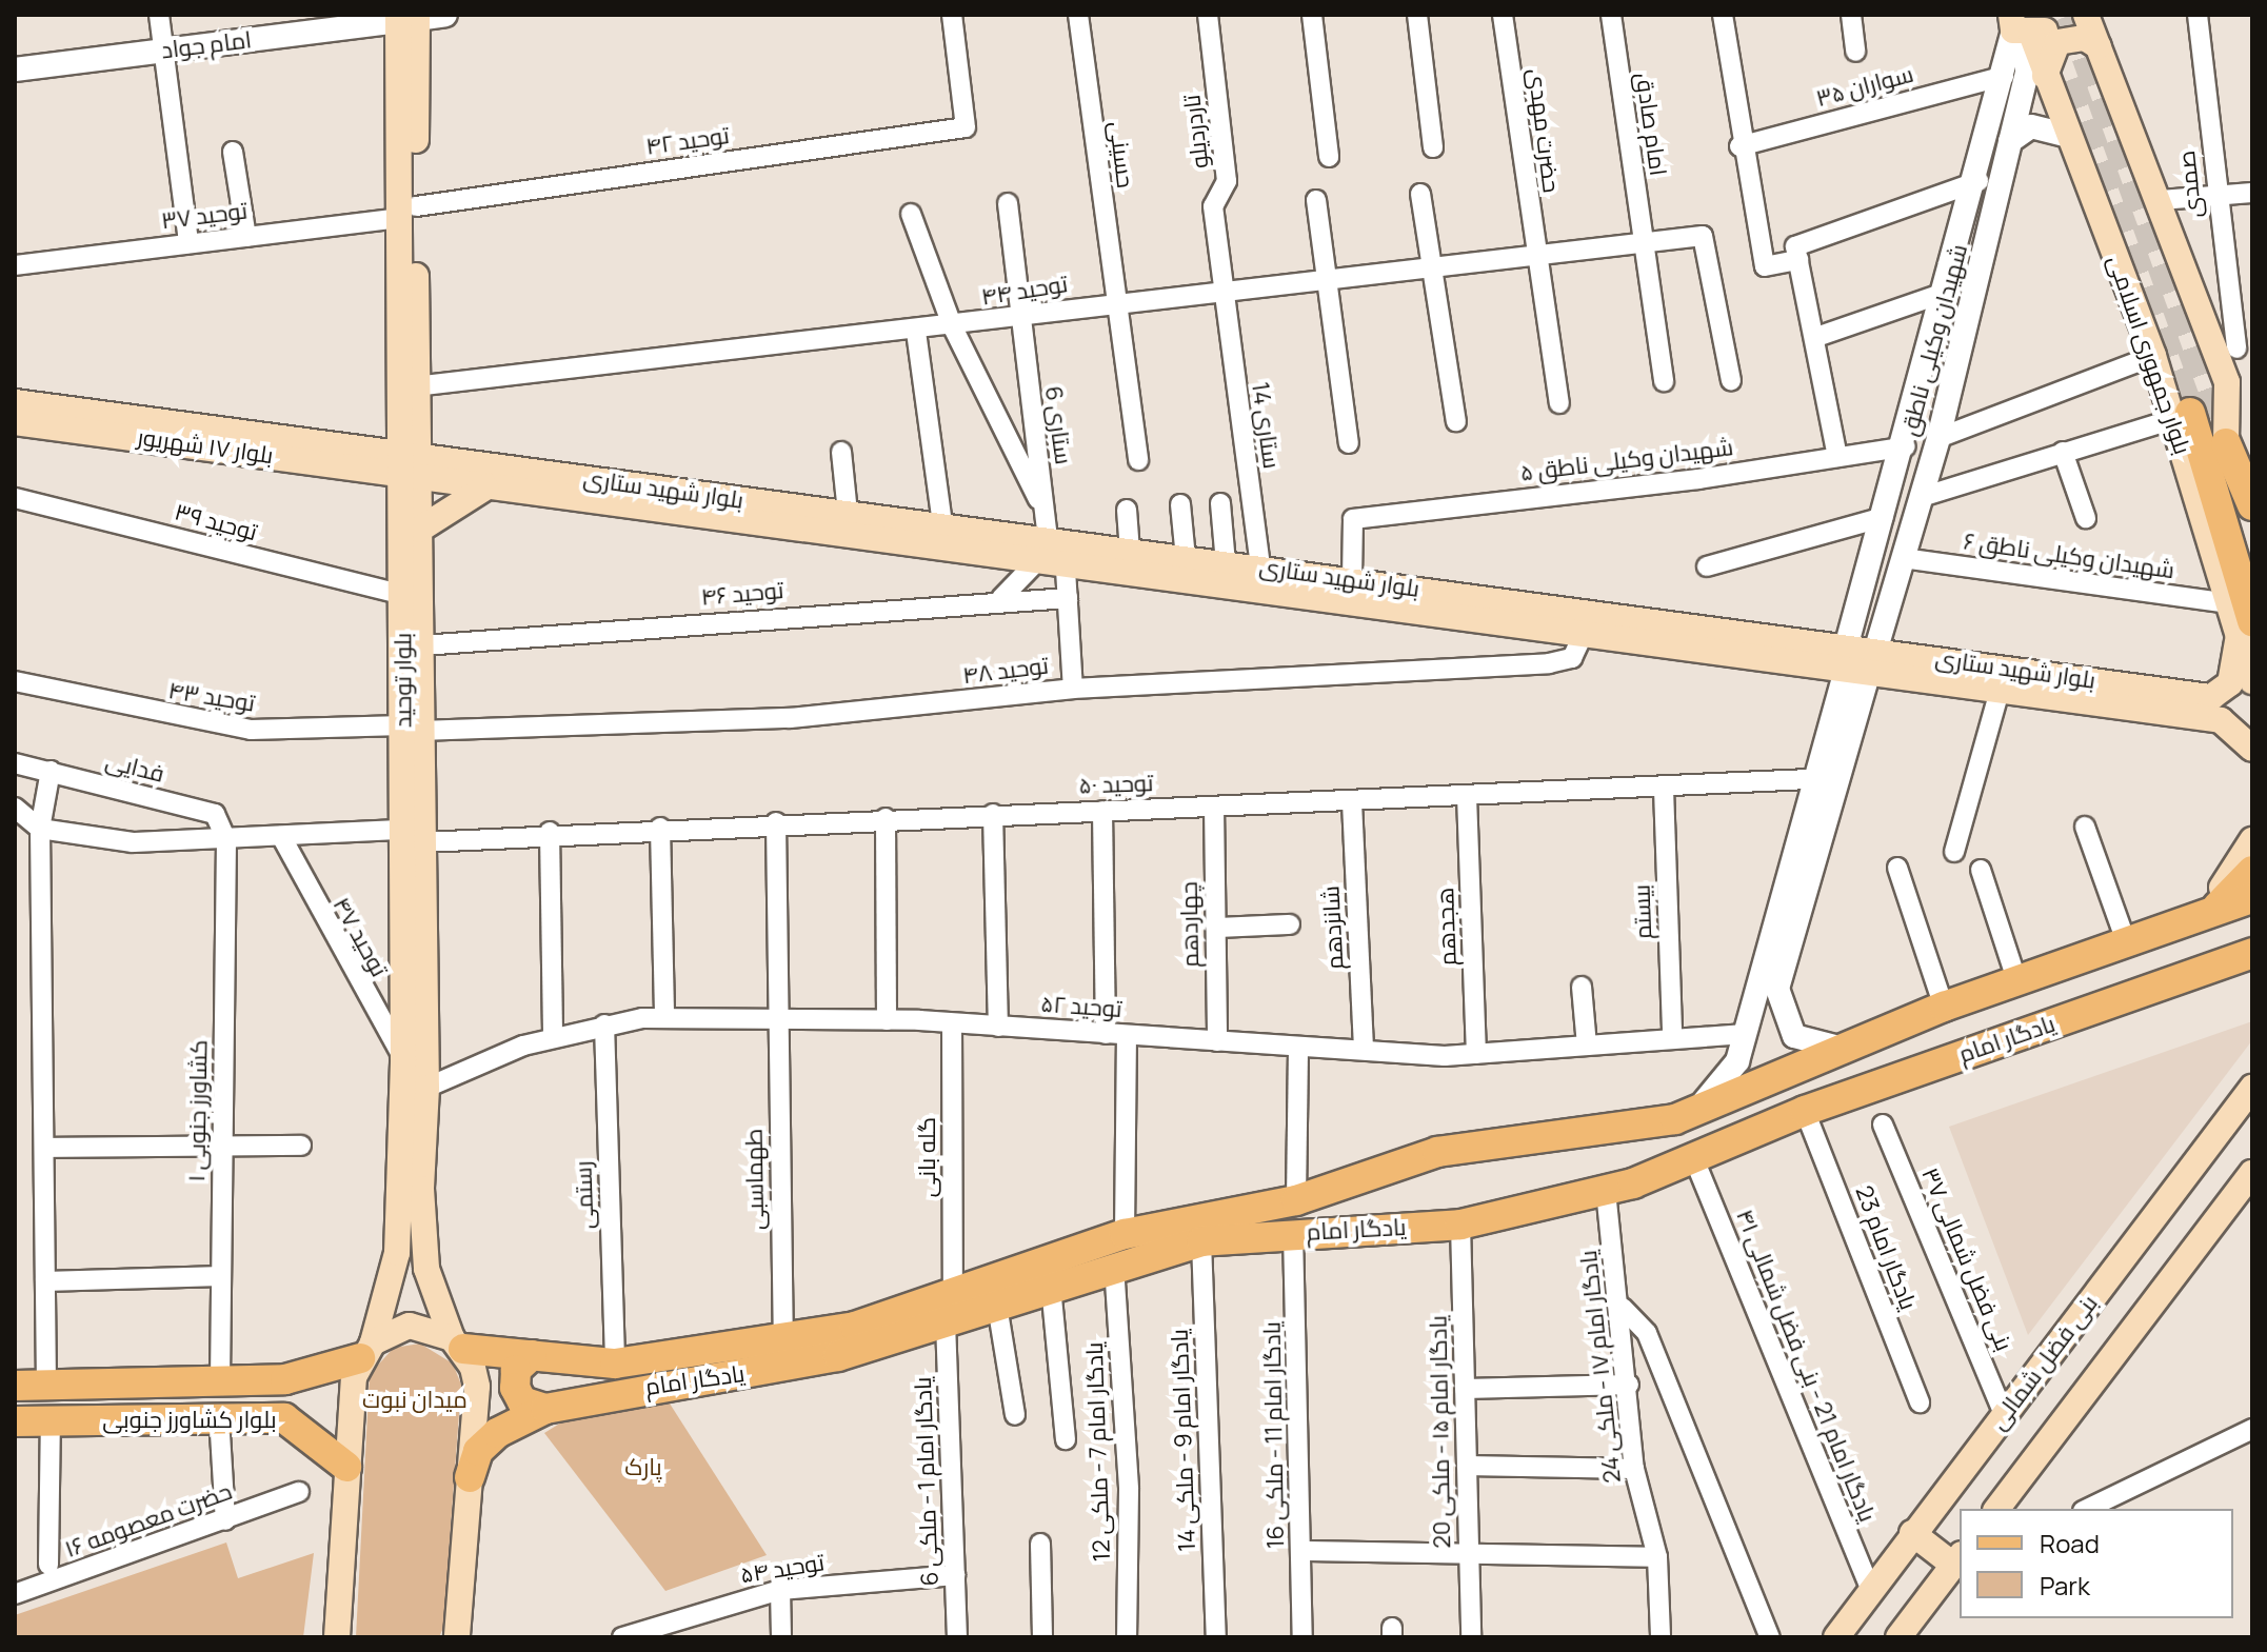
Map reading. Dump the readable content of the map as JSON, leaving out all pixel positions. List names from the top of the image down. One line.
{"streets":{"main road":["بلوار جمهوری اسلامی","بلوار ۱۷ شهریور","بلوار شهید ستاری","بلوار توحید","یادگار امام","بنی فضل شمالی","بلوار کشاورز جنوبی"],"street":["امام جواد","سواران ۳۵","امام صادق","حضرت مهدی","تاردردیلو","توحید ۴۲","حسینی","صمدی","توحید ۳۷","توحید ۴۴","شهیدان وکیلی ناطق","ستاری 6","ستاری 14","شهیدان وکیلی ناطق ۵","توحید ۳۹","شهیدان وکیلی ناطق ۶","توحید ۴۶","توحید ۴۸","توحید ۴۳","فدایی","توحید ۵۰","بیستم","چهاردهم","هجدهم","شانزدهم","توحید ۴۷","توحید ۵۲","کشاورز جنوبی ۱","گله بانی","طهماسبی","رستمی","یادگار امام 23","بنی فضل شمالی ۳۷","یادگار امام 21 - بنی فضل شمالی ۴۱","یادگار امام ۱۷ - ملکی 24","یادگار امام ۱۵ - ملکی 20","یادگار امام 11 - ملکی 16","یادگار امام 9 - ملکی 14","یادگار امام 7 - ملکی 12","یادگار امام 1 - ملکی 6","حضرت معصومه ۱۶","توحید ۵۴"]},"crossings":[["امام جواد","بلوار توحید"],["سواران ۳۵","شهیدان وکیلی ناطق"],["امام صادق","توحید ۴۴"],["حضرت مهدی","توحید ۴۴"],["تاردردیلو","توحید ۴۴"],["تاردردیلو","ستاری 14"],["توحید ۴۲","توحید ۳۷"],["توحید ۴۲","بلوار توحید"],["حسینی","توحید ۴۴"],["توحید ۳۷","بلوار توحید"],["توحید ۴۴","ستاری 6"],["توحید ۴۴","ستاری 14"],["توحید ۴۴","بلوار توحید"],["شهیدان وکیلی ناطق","بلوار جمهوری اسلامی"],["شهیدان وکیلی ناطق","شهیدان وکیلی ناطق ۵"],["شهیدان وکیلی ناطق","بلوار شهید ستاری"],["شهیدان وکیلی ناطق","شهیدان وکیلی ناطق ۶"],["بلوار جمهوری اسلامی","شهیدان وکیلی ناطق ۶"],["ستاری 6","بلوار شهید ستاری"],["ستاری 14","بلوار شهید ستاری"],["بلوار ۱۷ شهریور","بلوار شهید ستاری"],["بلوار ۱۷ شهریور","بلوار توحید"],["شهیدان وکیلی ناطق ۵","بلوار شهید ستاری"],["بلوار شهید ستاری","توحید ۴۸"],["بلوار شهید ستاری","بلوار توحید"],["توحید ۳۹","بلوار توحید"],["توحید ۴۶","بلوار توحید"],["توحید ۴۸","بلوار توحید"],["توحید ۴۸","توحید ۴۳"],["بلوار توحید","توحید ۴۳"],["بلوار توحید","توحید ۵۰"],["بلوار توحید","توحید ۴۷"],["بلوار توحید","توحید ۵۲"],["بلوار توحید","یادگار امام"],["بلوار توحید","بلوار کشاورز جنوبی"],["فدایی","کشاورز جنوبی ۱"],["توحید ۵۰","بیستم"],["توحید ۵۰","چهاردهم"],["توحید ۵۰","هجدهم"],["توحید ۵۰","شانزدهم"],["توحید ۵۰","طهماسبی"],["بیستم","توحید ۵۲"],["چهاردهم","توحید ۵۲"],["هجدهم","توحید ۵۲"],["شانزدهم","توحید ۵۲"],["توحید ۵۲","گله بانی"],["توحید ۵۲","طهماسبی"],["توحید ۵۲","رستمی"],["یادگار امام","گله بانی"],["یادگار امام","طهماسبی"],["یادگار امام","رستمی"],["یادگار امام","یادگار امام 23"],["یادگار امام","یادگار امام 21 - بنی فضل شمالی ۴۱"],["یادگار امام","یادگار امام ۱۷ - ملکی 24"],["یادگار امام","یادگار امام ۱۵ - ملکی 20"],["یادگار امام","یادگار امام 11 - ملکی 16"],["یادگار امام","یادگار امام 9 - ملکی 14"],["یادگار امام","یادگار امام 7 - ملکی 12"],["یادگار امام","یادگار امام 1 - ملکی 6"],["کشاورز جنوبی ۱","بلوار کشاورز جنوبی"],["بنی فضل شمالی ۳۷","بنی فضل شمالی"],["بنی فضل شمالی","یادگار امام 21 - بنی فضل شمالی ۴۱"],["یادگار امام 1 - ملکی 6","توحید ۵۴"]],"parks":["میدان نبوت","پارک"],"legend":["Road","Park"]}
